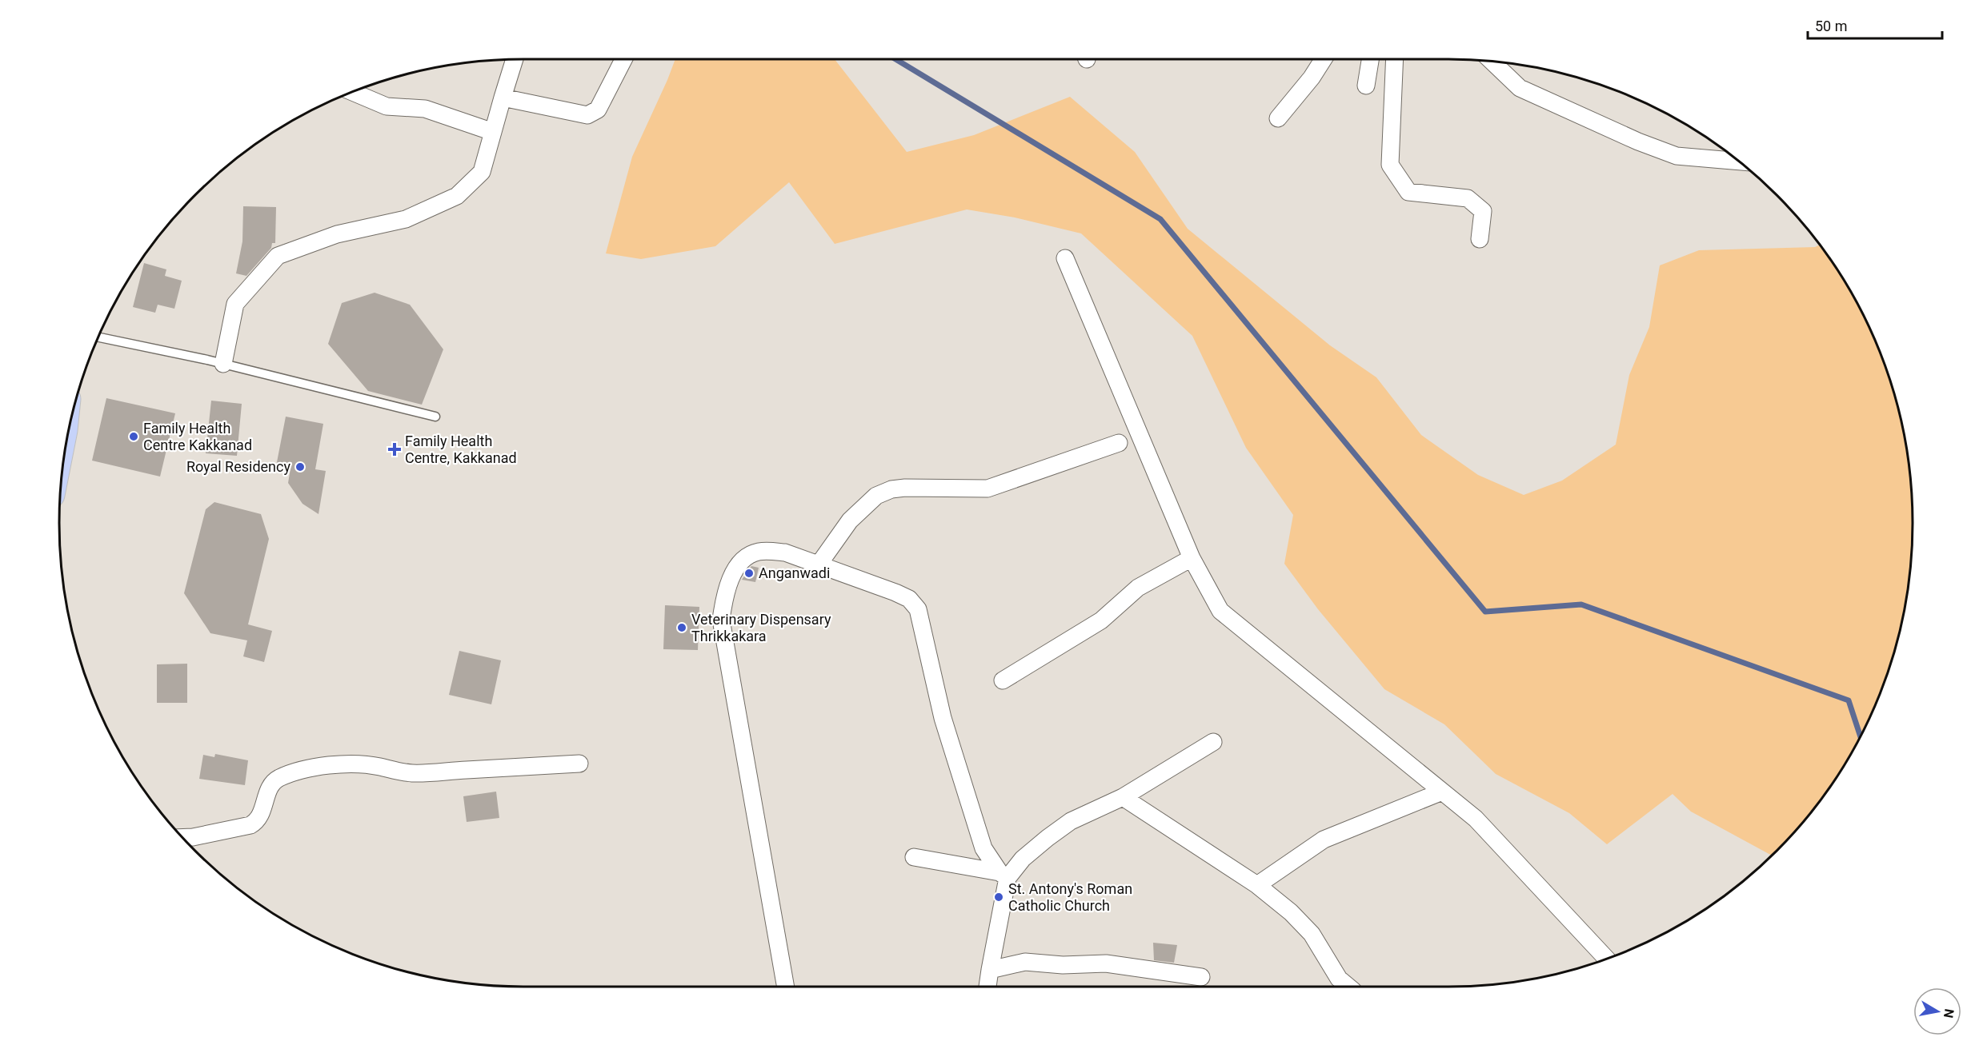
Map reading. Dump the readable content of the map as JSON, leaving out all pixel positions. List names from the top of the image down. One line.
{"places":{"other":["Family Health Centre Kakkanad","Royal Residency","Anganwadi","Veterinary Dispensary Thrikkakara","St. Antony's Roman Catholic Church"],"health":["Family Health Centre, Kakkanad"]},"scale_bar":"50 m","north":"right"}
